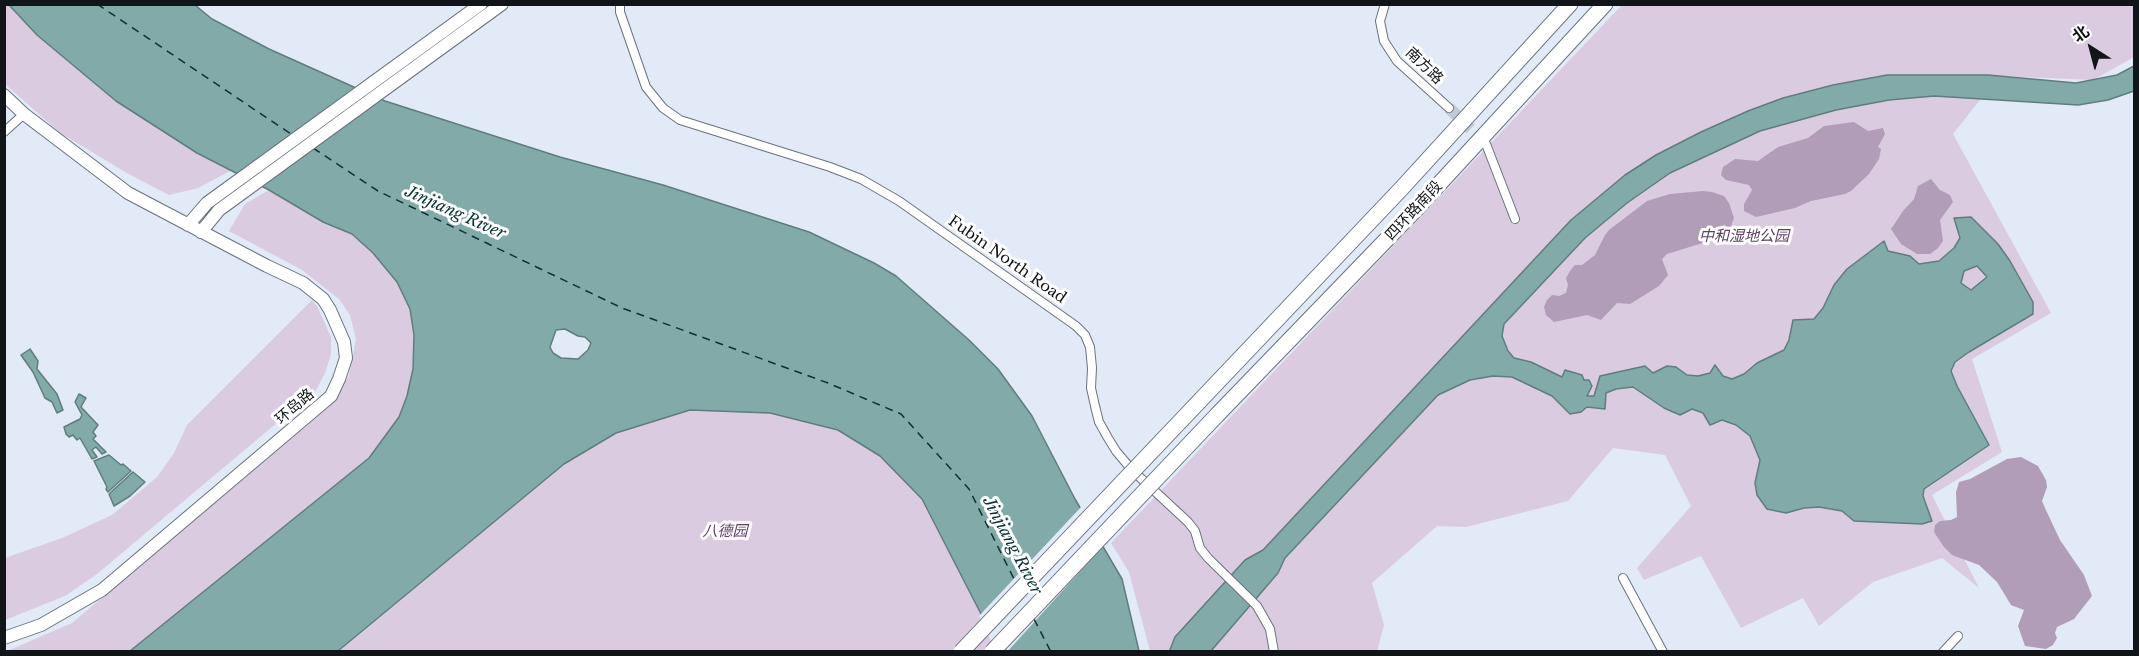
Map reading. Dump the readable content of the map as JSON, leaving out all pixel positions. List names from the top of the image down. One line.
{"streets":{"highway":["四环路南段"],"street":["南方路","Fubin North Road","环岛路"]},"water":["Jinjiang River"],"parks":["中和湿地公园","八德园"],"north":"top left"}
